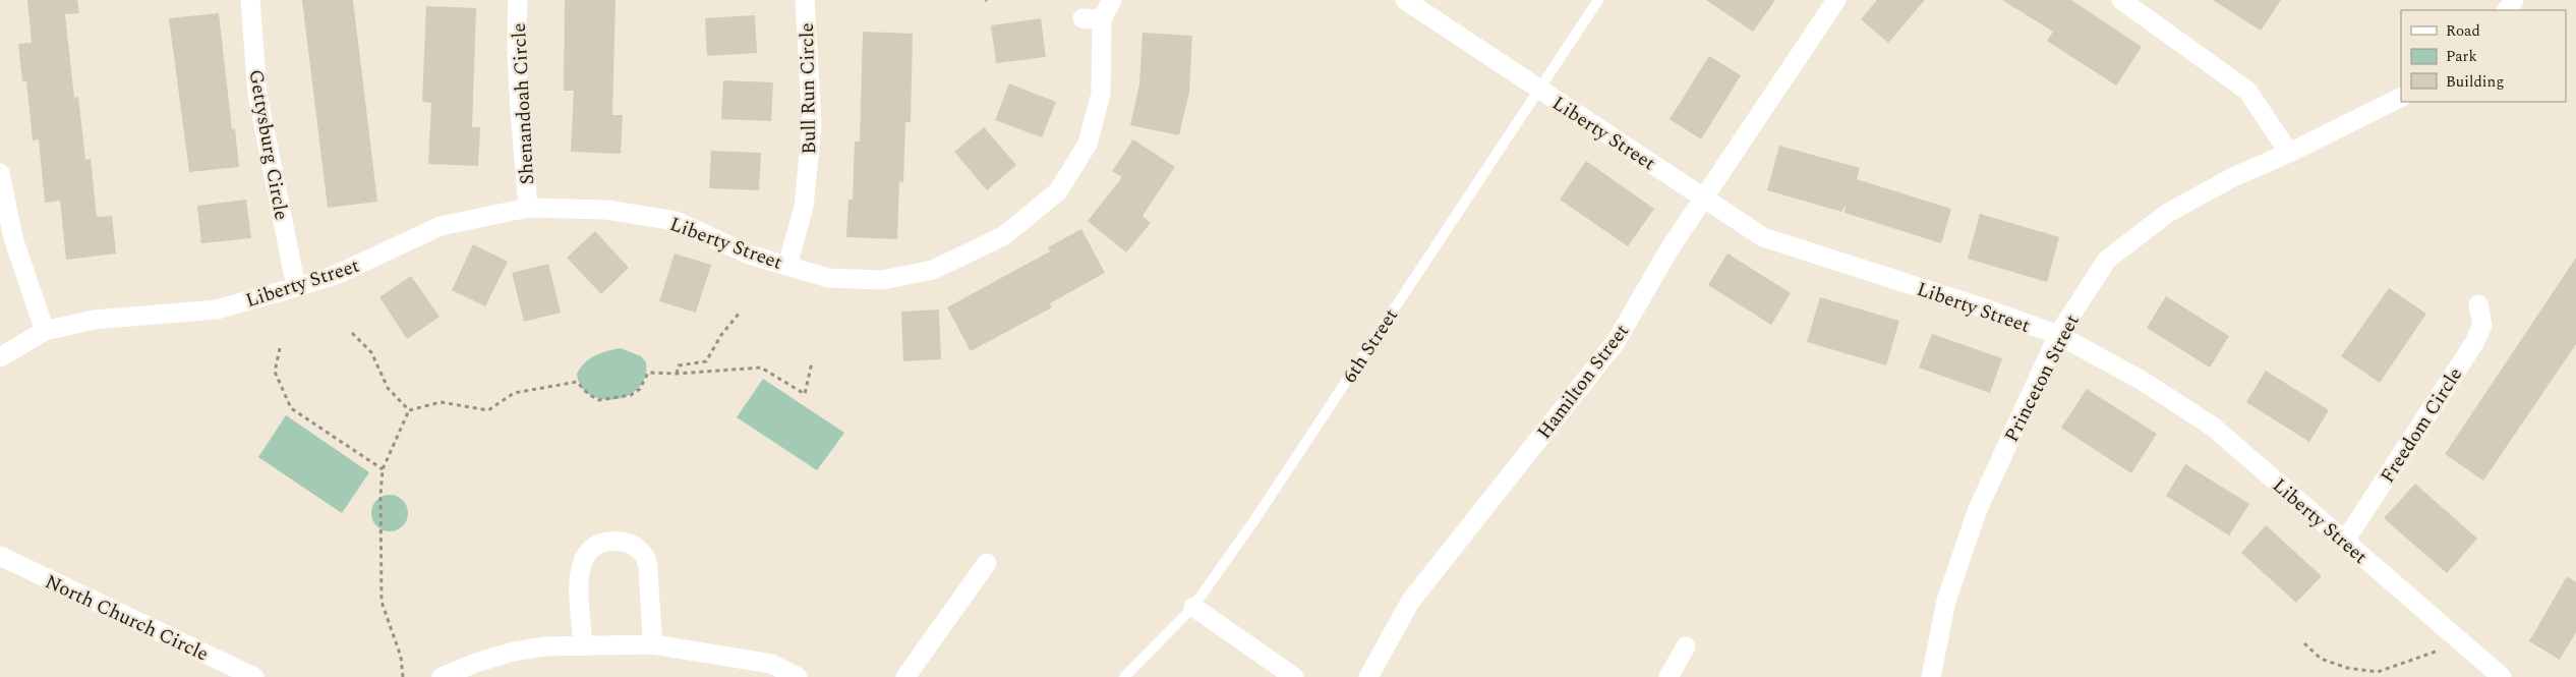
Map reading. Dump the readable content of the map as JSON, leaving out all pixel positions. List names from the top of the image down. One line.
{"streets":{"street":["Bull Run Circle","Shenandoah Circle","Liberty Street","Gettysburg Circle","Princeton Street","Hamilton Street","Freedom Circle","North Church Circle"],"lane":["6th Street"]},"crossings":[["Bull Run Circle","Liberty Street"],["Shenandoah Circle","Liberty Street"],["Liberty Street","Gettysburg Circle"],["Liberty Street","6th Street"],["Liberty Street","Princeton Street"],["Liberty Street","Hamilton Street"],["Liberty Street","Freedom Circle"]],"legend":["Road","Park","Building"]}
